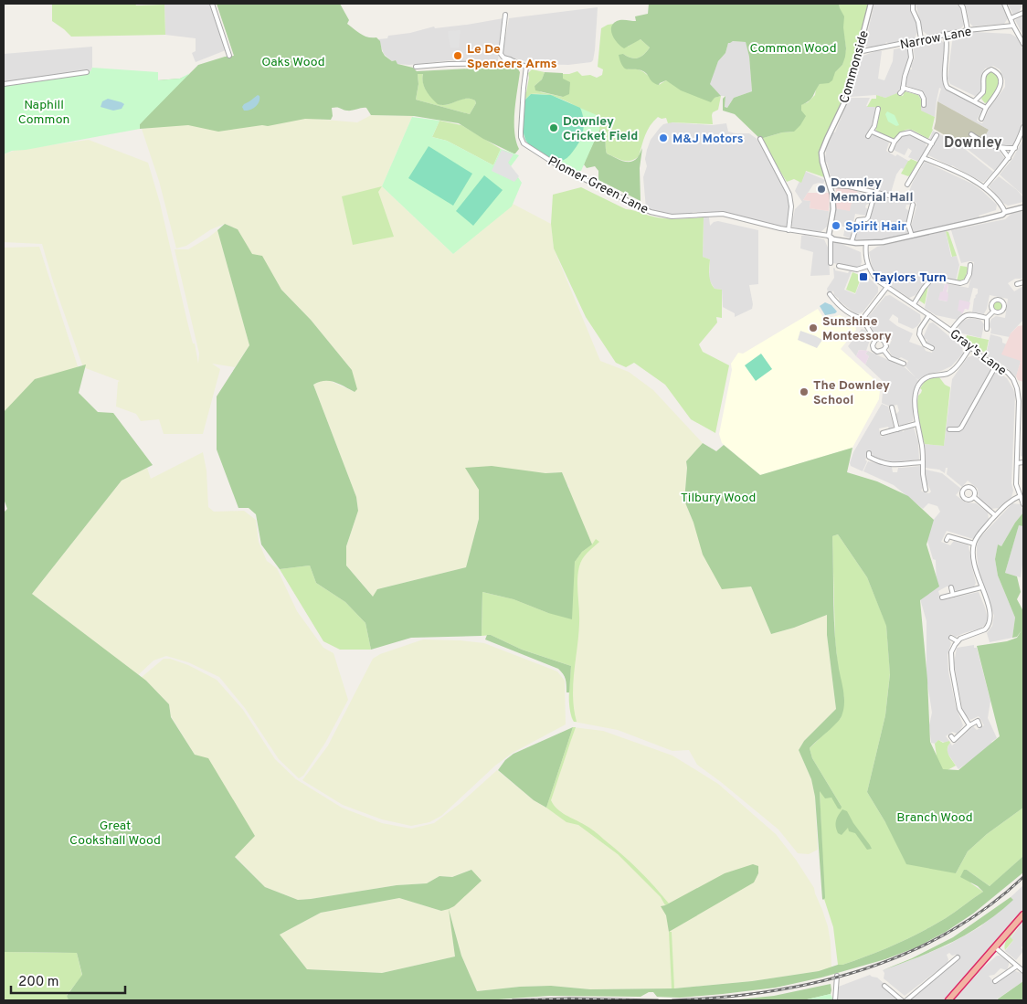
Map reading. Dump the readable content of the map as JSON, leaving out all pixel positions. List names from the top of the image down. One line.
{"streets":{"street":["Narrow Lane","Commonside","Plomer Green Lane","Gray's Lane"]},"crossings":[["Narrow Lane","Commonside"]],"districts":["Downley"],"parks":["Common Wood","Oaks Wood","Naphill Common","Tilbury Wood","Branch Wood","Great Cookshall Wood"],"places":{"other":["Le De Spencers Arms","Downley Cricket Field","M&J Motors","Downley Memorial Hall","Spirit Hair","Sunshine Montessory","The Downley School"],"transit":["Taylors Turn"]},"scale_bar":"200 m"}
